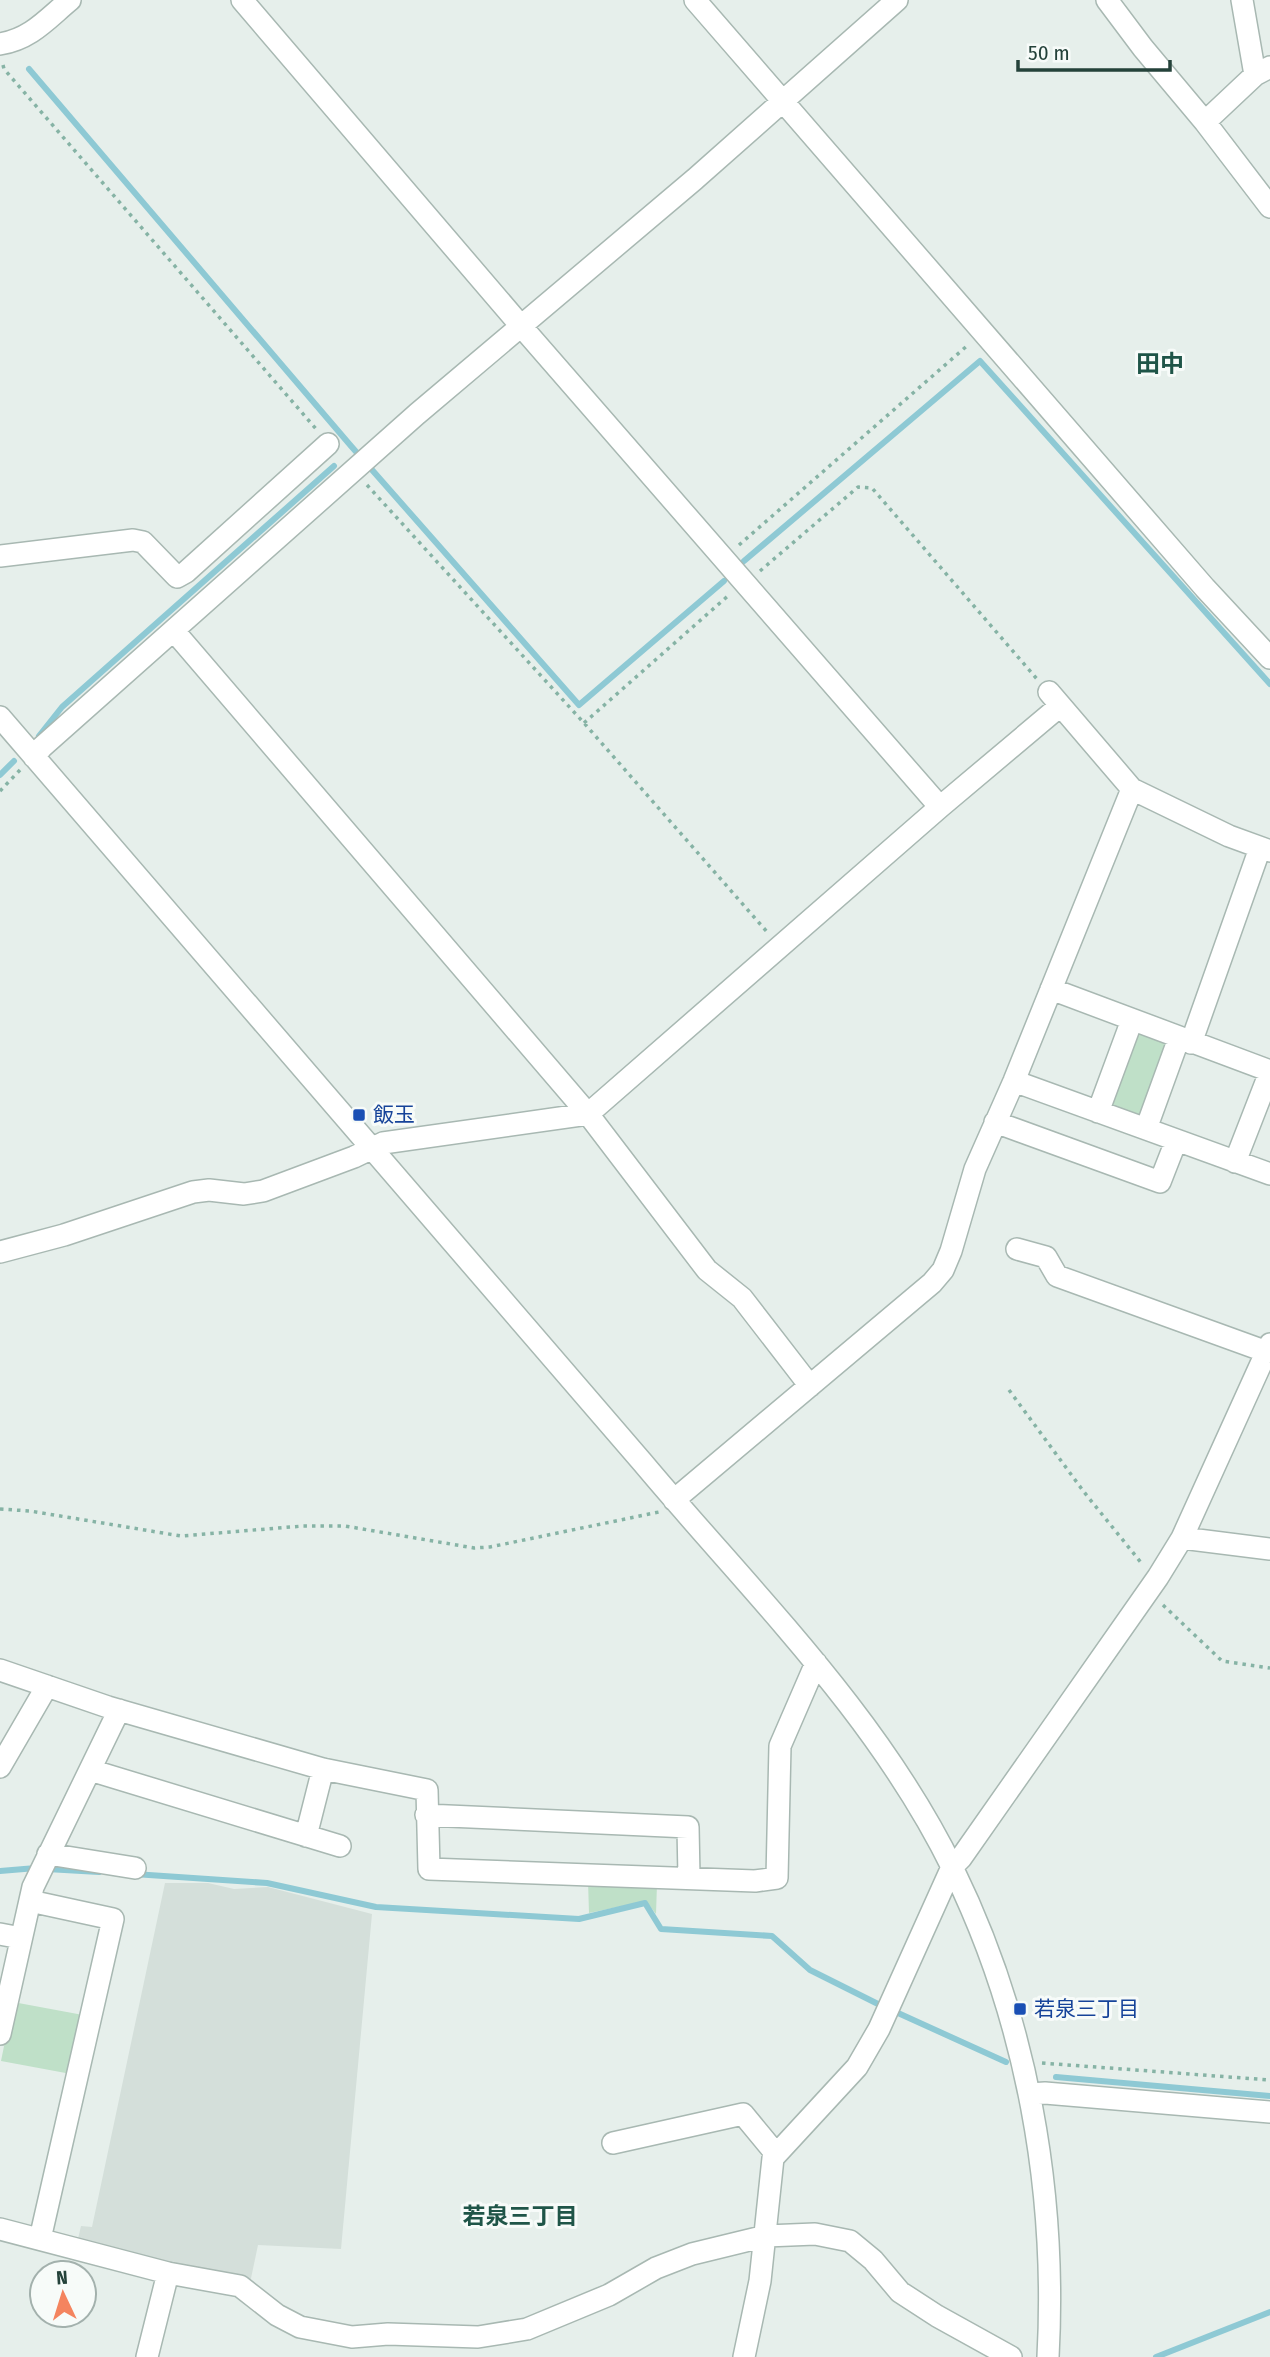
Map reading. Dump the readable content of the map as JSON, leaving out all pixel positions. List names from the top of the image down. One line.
{"districts":["田中","若泉三丁目"],"places":{"transit":["飯玉","若泉三丁目"]},"scale_bar":"50 m","north":"top"}
